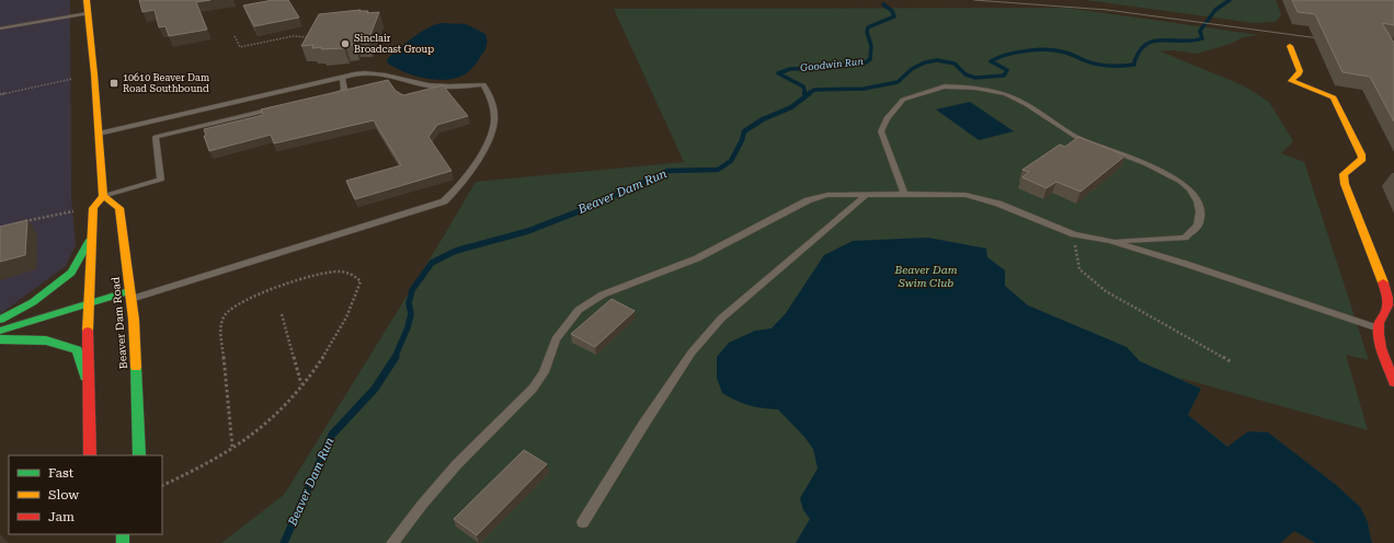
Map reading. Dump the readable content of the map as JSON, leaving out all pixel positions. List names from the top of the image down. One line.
{"streets":{"main road":["Beaver Dam Road"]},"water":["Goodwin Run","Beaver Dam Run"],"parks":["Beaver Dam Swim Club"],"places":{"other":["Sinclair Broadcast Group"],"transit":["10610 Beaver Dam Road Southbound"]},"legend":["Fast","Slow","Jam"]}
